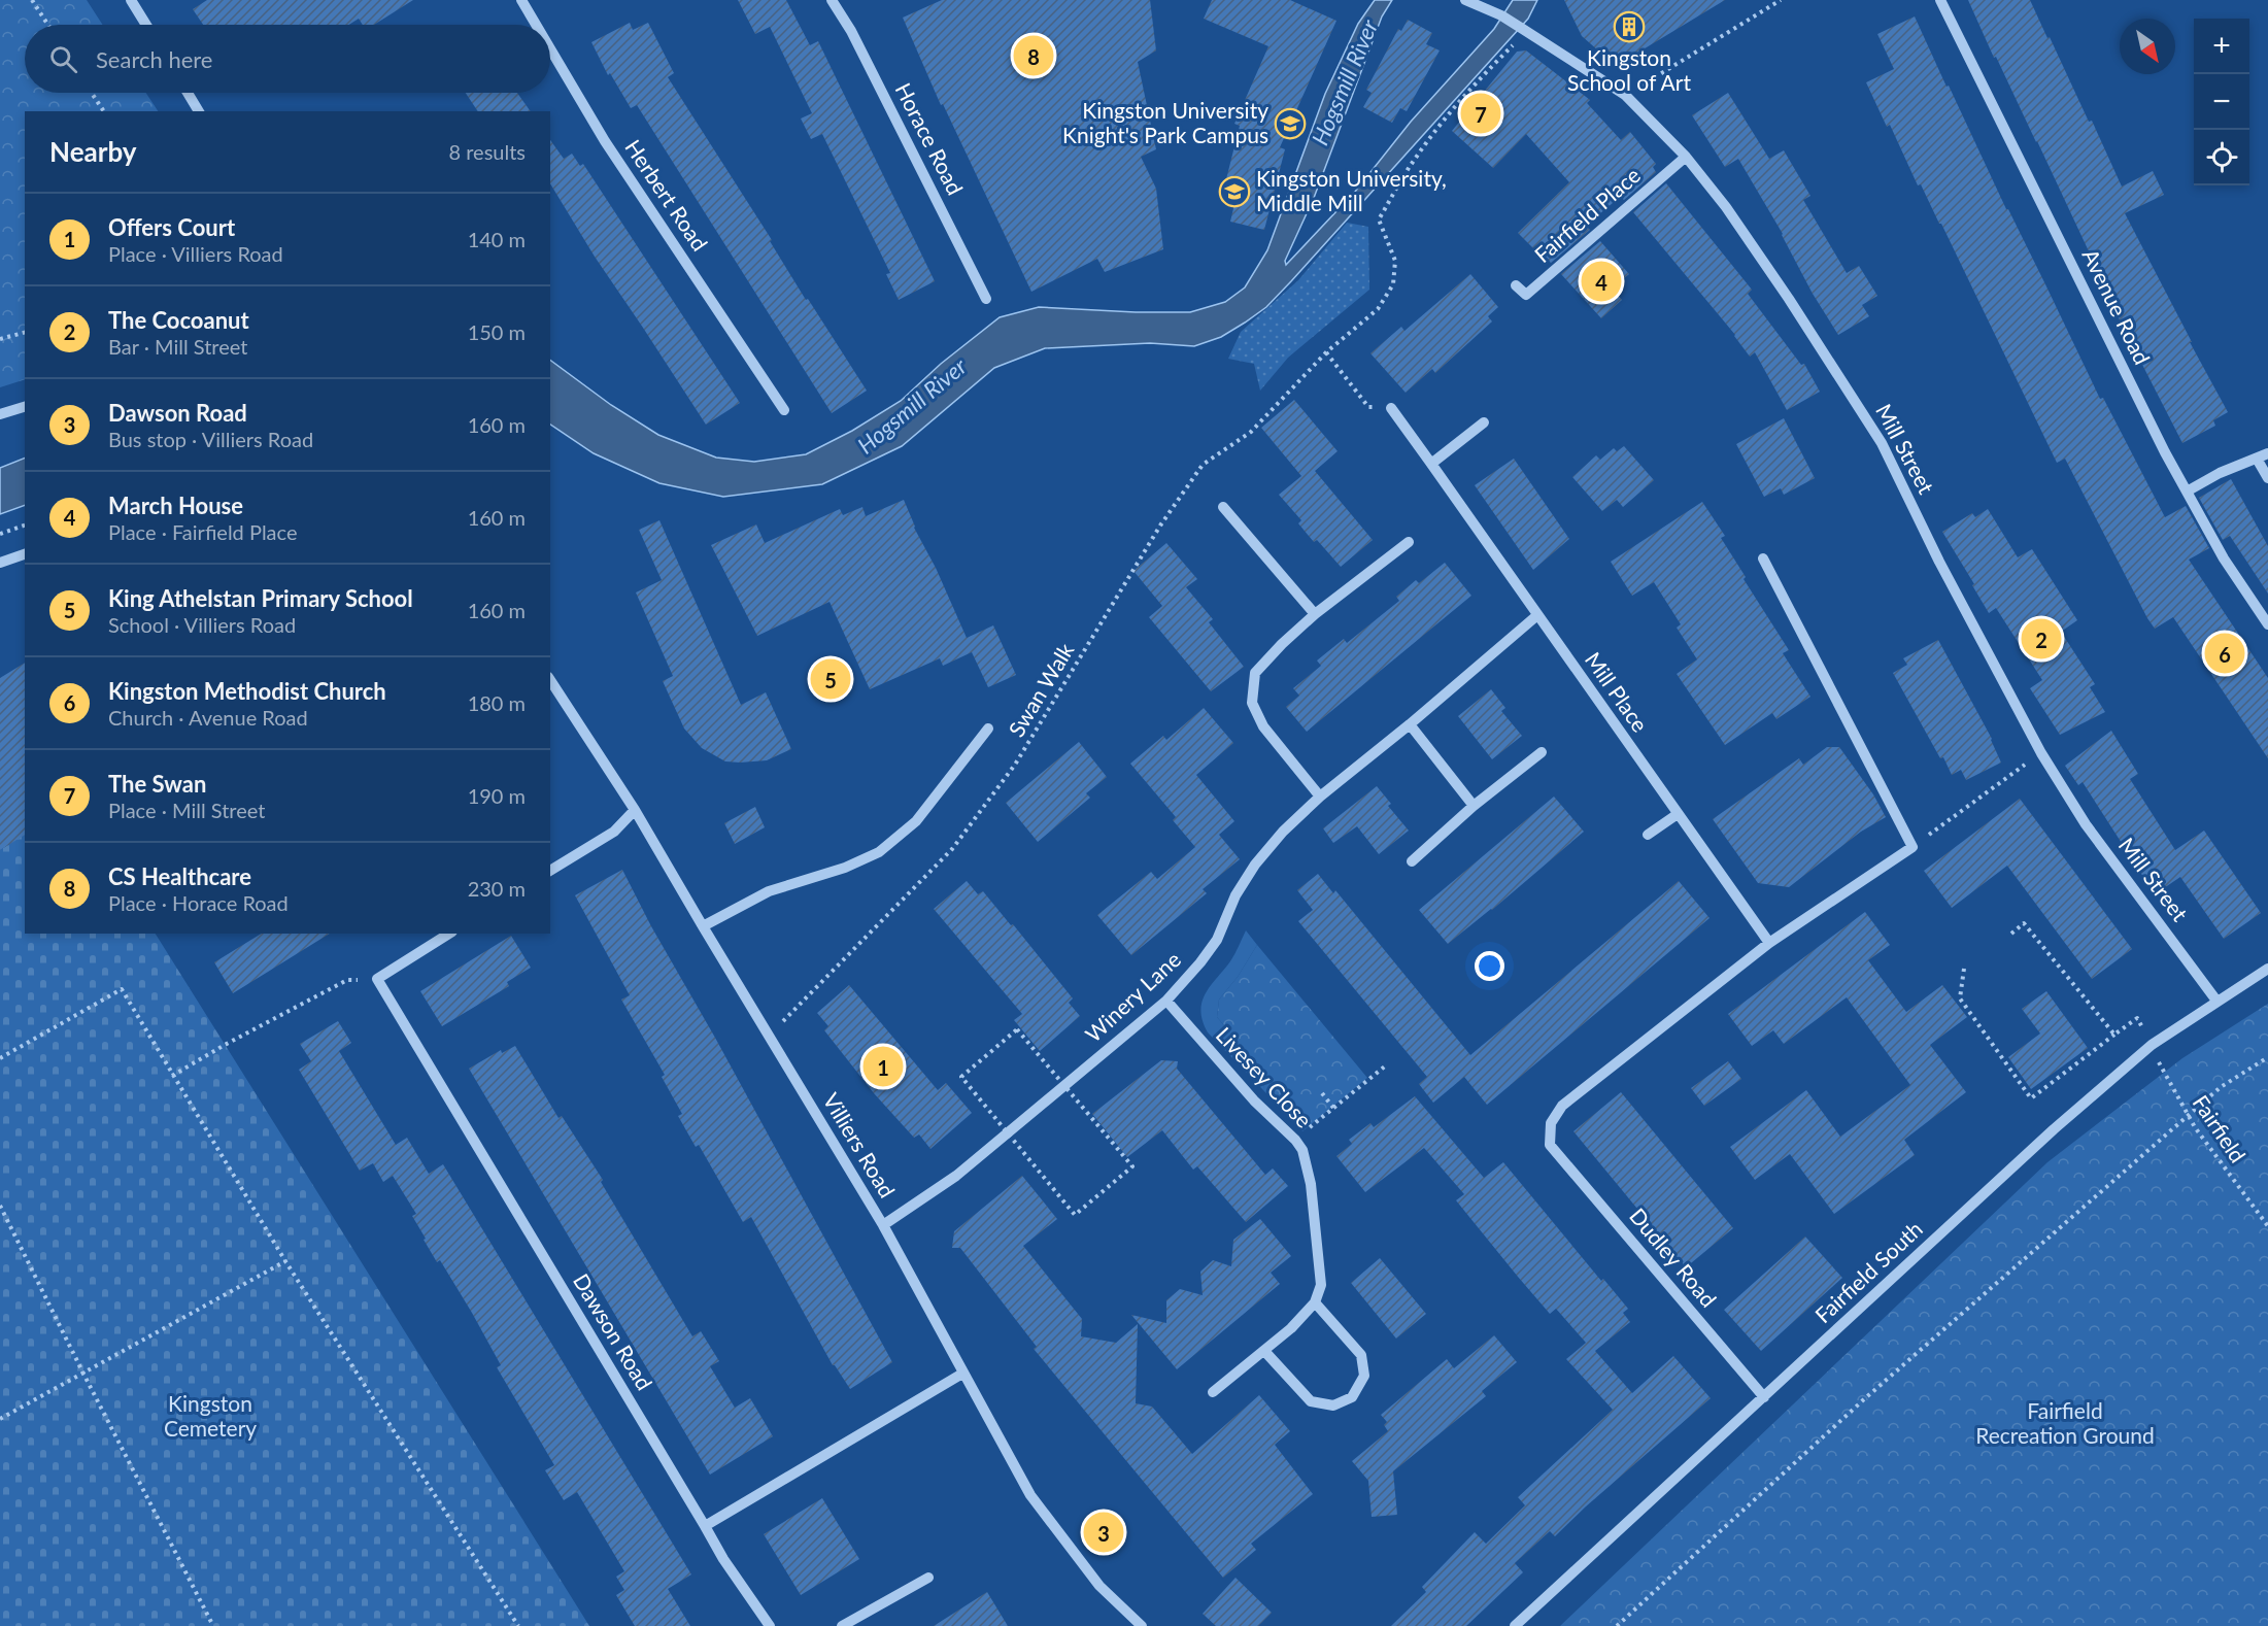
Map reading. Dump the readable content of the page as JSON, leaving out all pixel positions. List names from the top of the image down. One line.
{"streets":{"street":["Horace Road","Herbert Road","Fairfield Place","Avenue Road","Mill Street","Mill Place","Winery Lane","Livesey Close","Villiers Road","Dudley Road","Fairfield South","Dawson Road"],"path":["Swan Walk","Fairfield"]},"crossings":[["Fairfield Place","Mill Street"],["Mill Street","Swan Walk"],["Mill Street","Fairfield South"],["Swan Walk","Villiers Road"],["Mill Place","Winery Lane"],["Mill Place","Dudley Road"],["Winery Lane","Livesey Close"],["Winery Lane","Villiers Road"],["Fairfield","Fairfield South"],["Dudley Road","Fairfield South"]],"water":["Hogsmill River"],"parks":["Kingston Cemetery","Fairfield Recreation Ground"],"places":{"building":["Kingston School of Art"],"school or university":["Kingston University Knight's Park Campus","Kingston University, Middle Mill"]},"north":"bottom right","page":{"map_buttons":["+","−"],"search":"Search here","pins":["8","7","4","2","6","5","1","3"],"heading":["Nearby","8 results"],"list":[{"mark":"1","name":"Offers Court","note":"Place · Villiers Road","value":"140 m"},{"mark":"2","name":"The Cocoanut","note":"Bar · Mill Street","value":"150 m"},{"mark":"3","name":"Dawson Road","note":"Bus stop · Villiers Road","value":"160 m"},{"mark":"4","name":"March House","note":"Place · Fairfield Place","value":"160 m"},{"mark":"5","name":"King Athelstan Primary School","note":"School · Villiers Road","value":"160 m"},{"mark":"6","name":"Kingston Methodist Church","note":"Church · Avenue Road","value":"180 m"},{"mark":"7","name":"The Swan","note":"Place · Mill Street","value":"190 m"},{"mark":"8","name":"CS Healthcare","note":"Place · Horace Road","value":"230 m"}]}}
